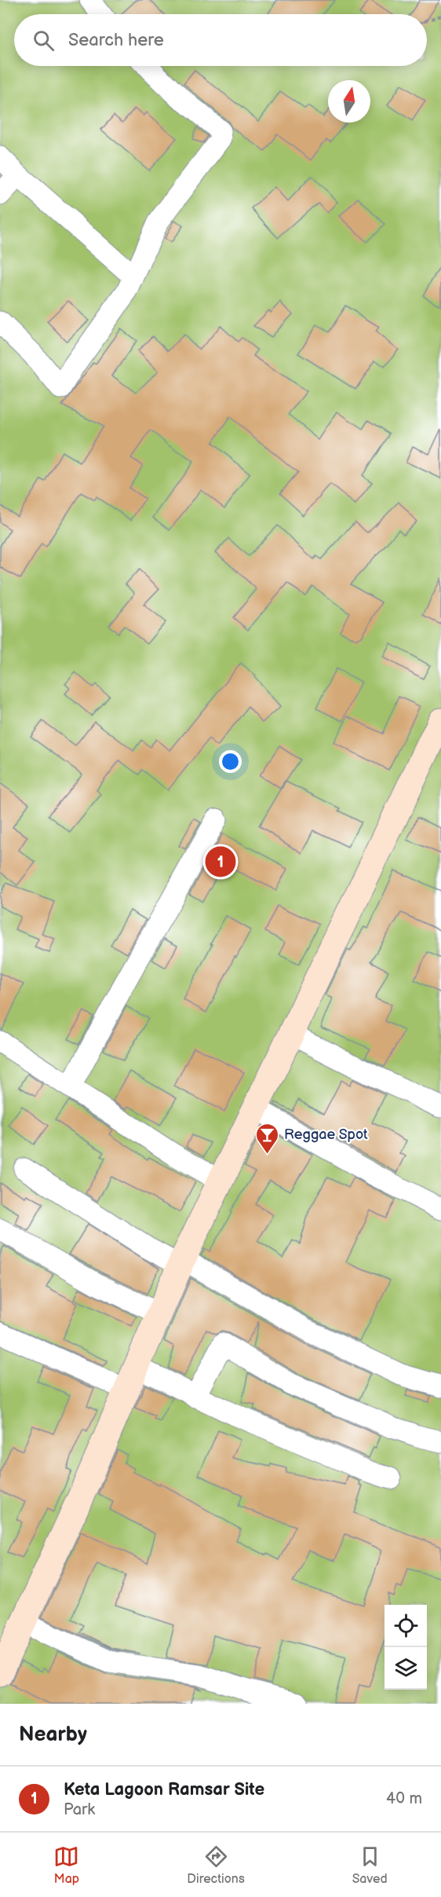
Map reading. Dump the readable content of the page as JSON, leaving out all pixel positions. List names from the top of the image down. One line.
{"places":{"bar":["Reggae Spot"]},"north":"top","page":{"search":"Search here","pins":"1","heading":"Nearby","list":[{"mark":"1","name":"Keta Lagoon Ramsar Site","note":"Park","value":"40 m"}],"nav":["Map","Directions","Saved"]}}
